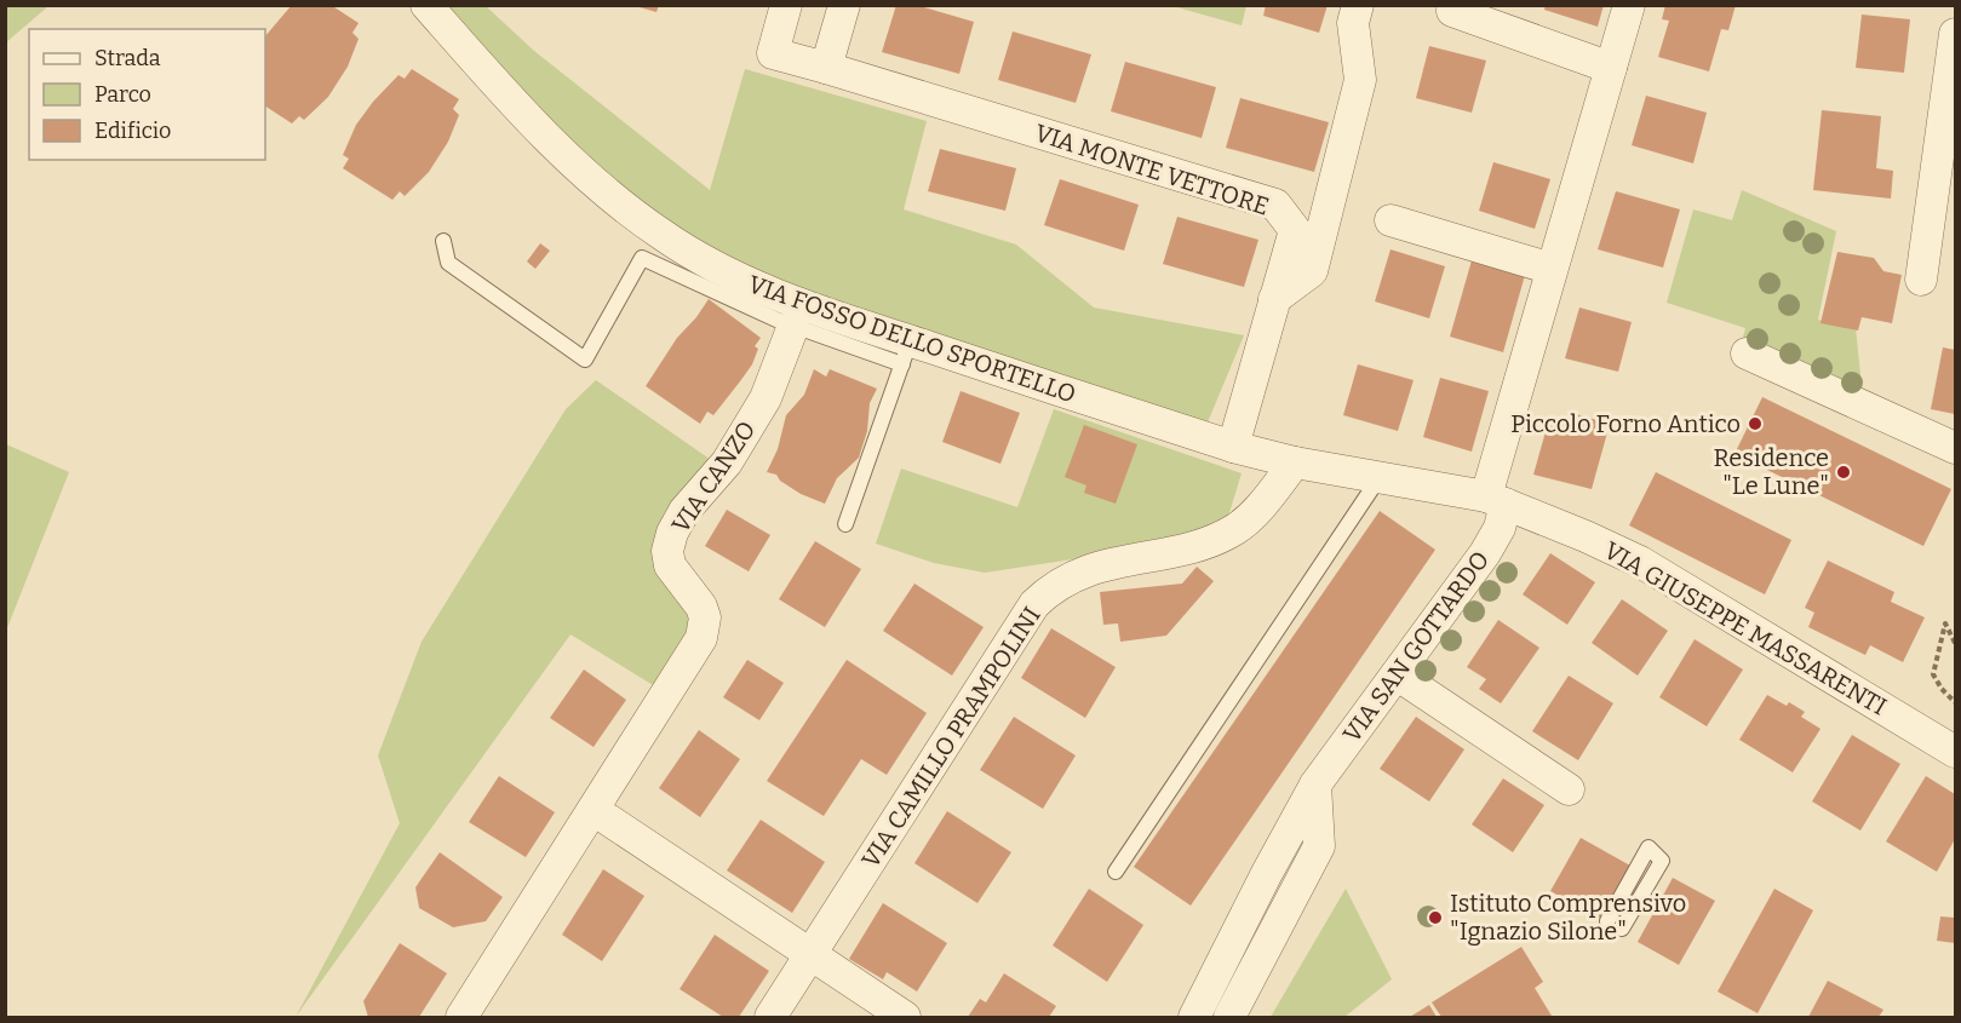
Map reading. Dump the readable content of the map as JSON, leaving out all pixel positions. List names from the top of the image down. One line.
{"streets":{"street":["VIA MONTE VETTORE","VIA FOSSO DELLO SPORTELLO","VIA CANZO","VIA GIUSEPPE MASSARENTI","VIA SAN GOTTARDO","VIA CAMILLO PRAMPOLINI"]},"crossings":[["VIA MONTE VETTORE","VIA FOSSO DELLO SPORTELLO"],["VIA MONTE VETTORE","VIA GIUSEPPE MASSARENTI"],["VIA FOSSO DELLO SPORTELLO","VIA GIUSEPPE MASSARENTI"],["VIA GIUSEPPE MASSARENTI","VIA SAN GOTTARDO"],["VIA GIUSEPPE MASSARENTI","VIA CAMILLO PRAMPOLINI"]],"places":["Piccolo Forno Antico","Residence \"Le Lune\"","Istituto Comprensivo \"Ignazio Silone\""],"legend":["Strada","Parco","Edificio"]}
